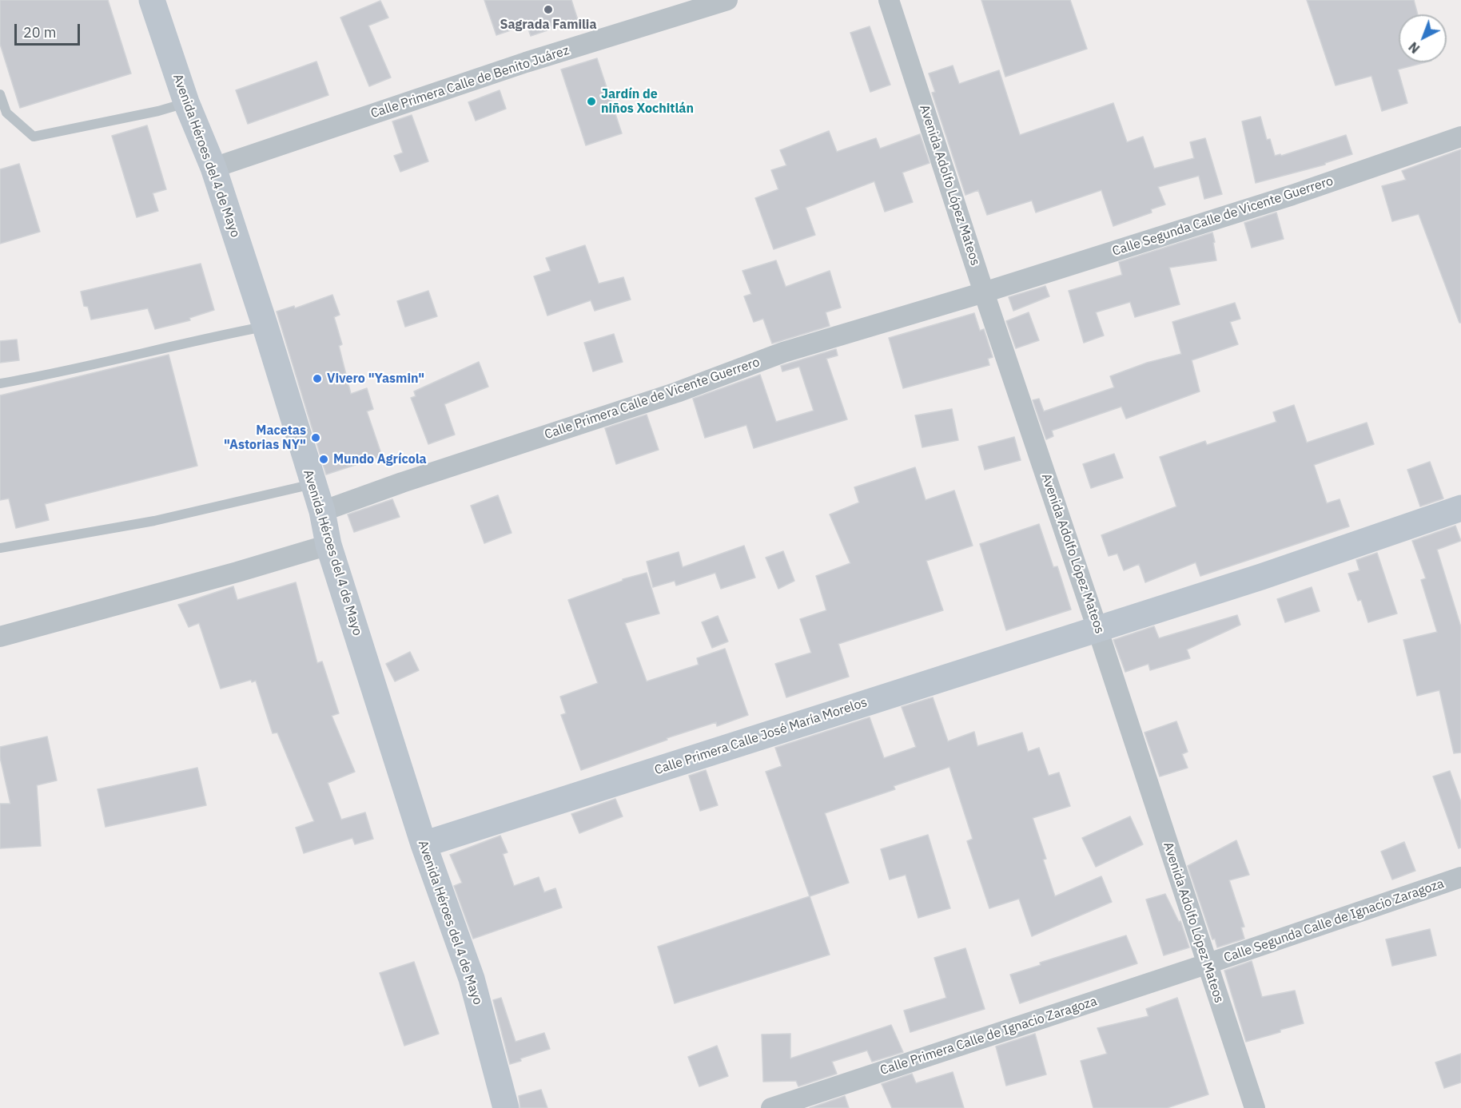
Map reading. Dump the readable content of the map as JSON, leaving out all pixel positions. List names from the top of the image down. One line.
{"streets":{"main road":["Avenida Héroes del 4 de Mayo","Calle Primera Calle José María Morelos"],"street":["Calle Primera Calle de Benito Juárez","Avenida Adolfo López Mateos","Calle Segunda Calle de Vicente Guerrero","Calle Primera Calle de Vicente Guerrero","Calle Segunda Calle de Ignacio Zaragoza","Calle Primera Calle de Ignacio Zaragoza"]},"crossings":[["Calle Primera Calle de Benito Juárez","Avenida Héroes del 4 de Mayo"],["Avenida Héroes del 4 de Mayo","Calle Primera Calle de Vicente Guerrero"],["Avenida Héroes del 4 de Mayo","Calle Primera Calle José María Morelos"],["Avenida Adolfo López Mateos","Calle Segunda Calle de Vicente Guerrero"],["Avenida Adolfo López Mateos","Calle Primera Calle de Vicente Guerrero"],["Avenida Adolfo López Mateos","Calle Primera Calle José María Morelos"],["Avenida Adolfo López Mateos","Calle Segunda Calle de Ignacio Zaragoza"],["Avenida Adolfo López Mateos","Calle Primera Calle de Ignacio Zaragoza"],["Calle Segunda Calle de Vicente Guerrero","Calle Primera Calle de Vicente Guerrero"],["Calle Segunda Calle de Ignacio Zaragoza","Calle Primera Calle de Ignacio Zaragoza"]],"places":["Sagrada Familia","Jardín de niños Xochitlán","Vivero \"Yasmin\"","Macetas \"Astorias NY\"","Mundo Agrícola"],"scale_bar":"20 m","north":"bottom left"}
